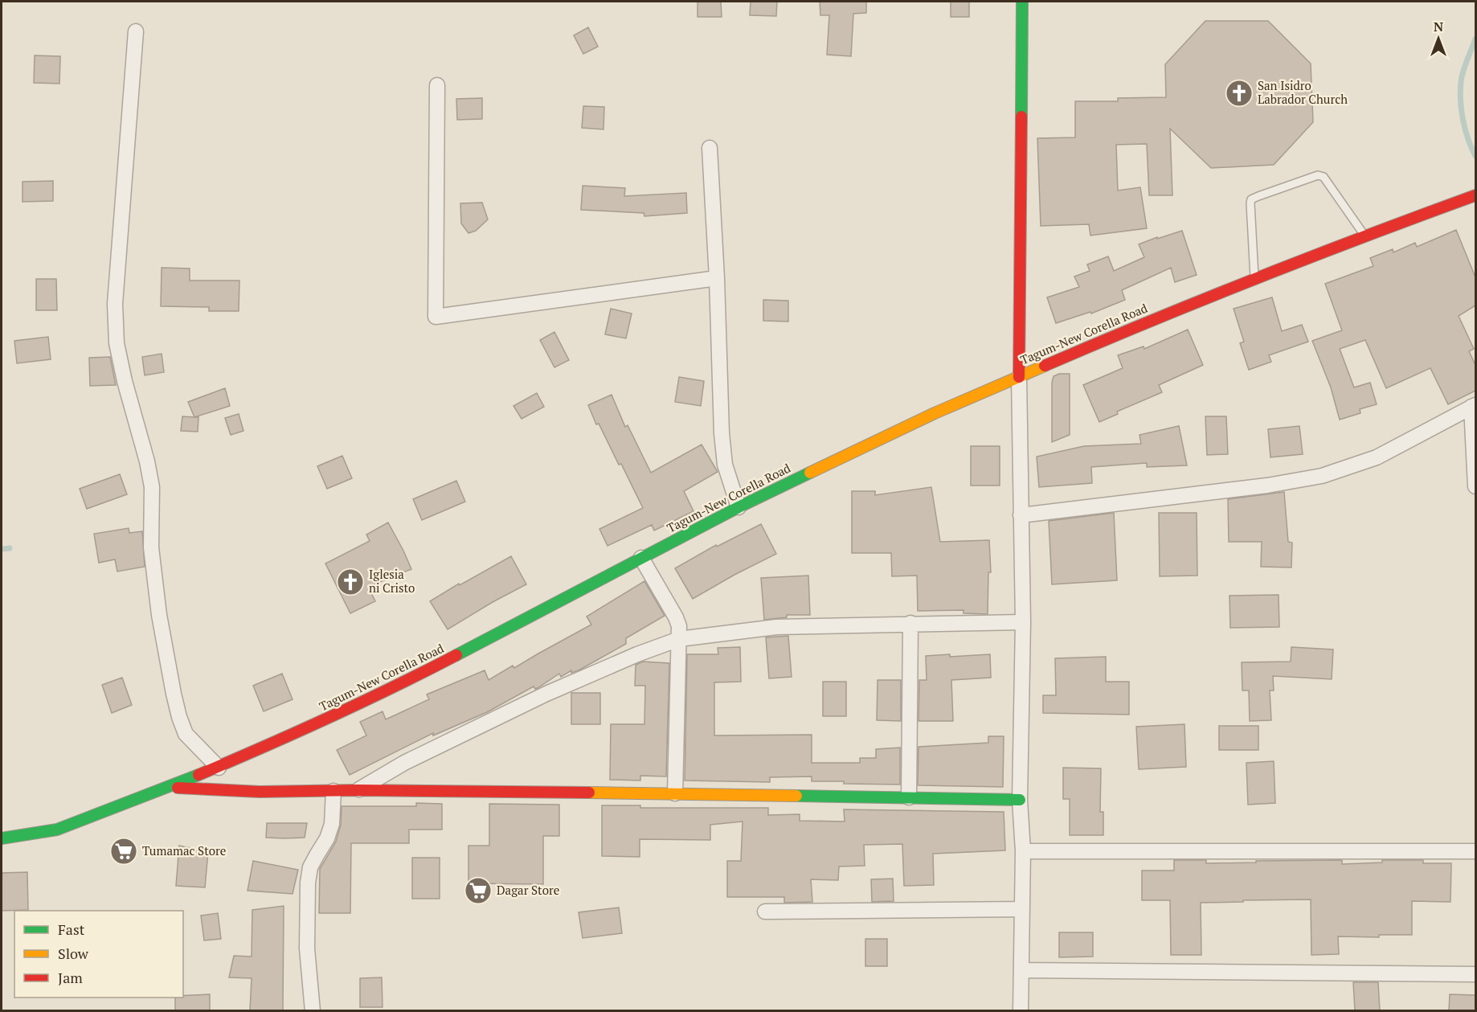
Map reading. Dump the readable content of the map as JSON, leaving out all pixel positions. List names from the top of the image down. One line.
{"streets":{"main road":["Tagum-New Corella Road"]},"places":{"church":["San Isidro Labrador Church","Iglesia ni Cristo"],"supermarket":["Tumamac Store","Dagar Store"]},"legend":["Fast","Slow","Jam"],"north":"top"}
